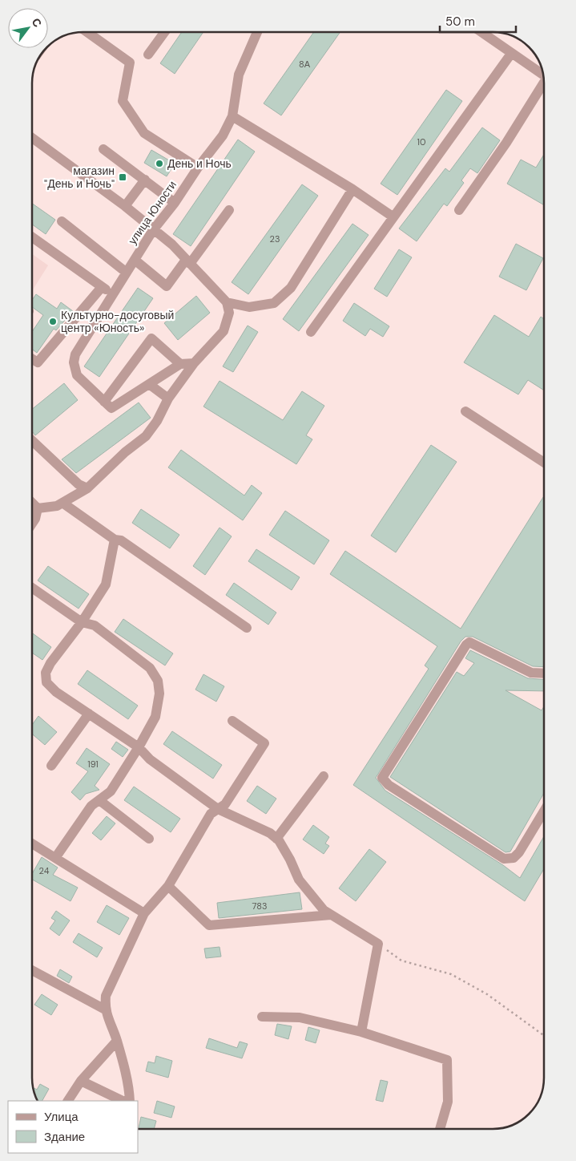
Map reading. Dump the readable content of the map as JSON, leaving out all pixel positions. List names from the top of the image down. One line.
{"streets":{"street":["улица Юности"]},"places":{"other":["День и Ночь","Культурно-досуговый центр «Юность»"],"transit":["магазин \"День и Ночь\""]},"house_numbers":["8А","10","23","191","24","783"],"legend":["Улица","Здание"],"scale_bar":"50 m","north":"top right"}
